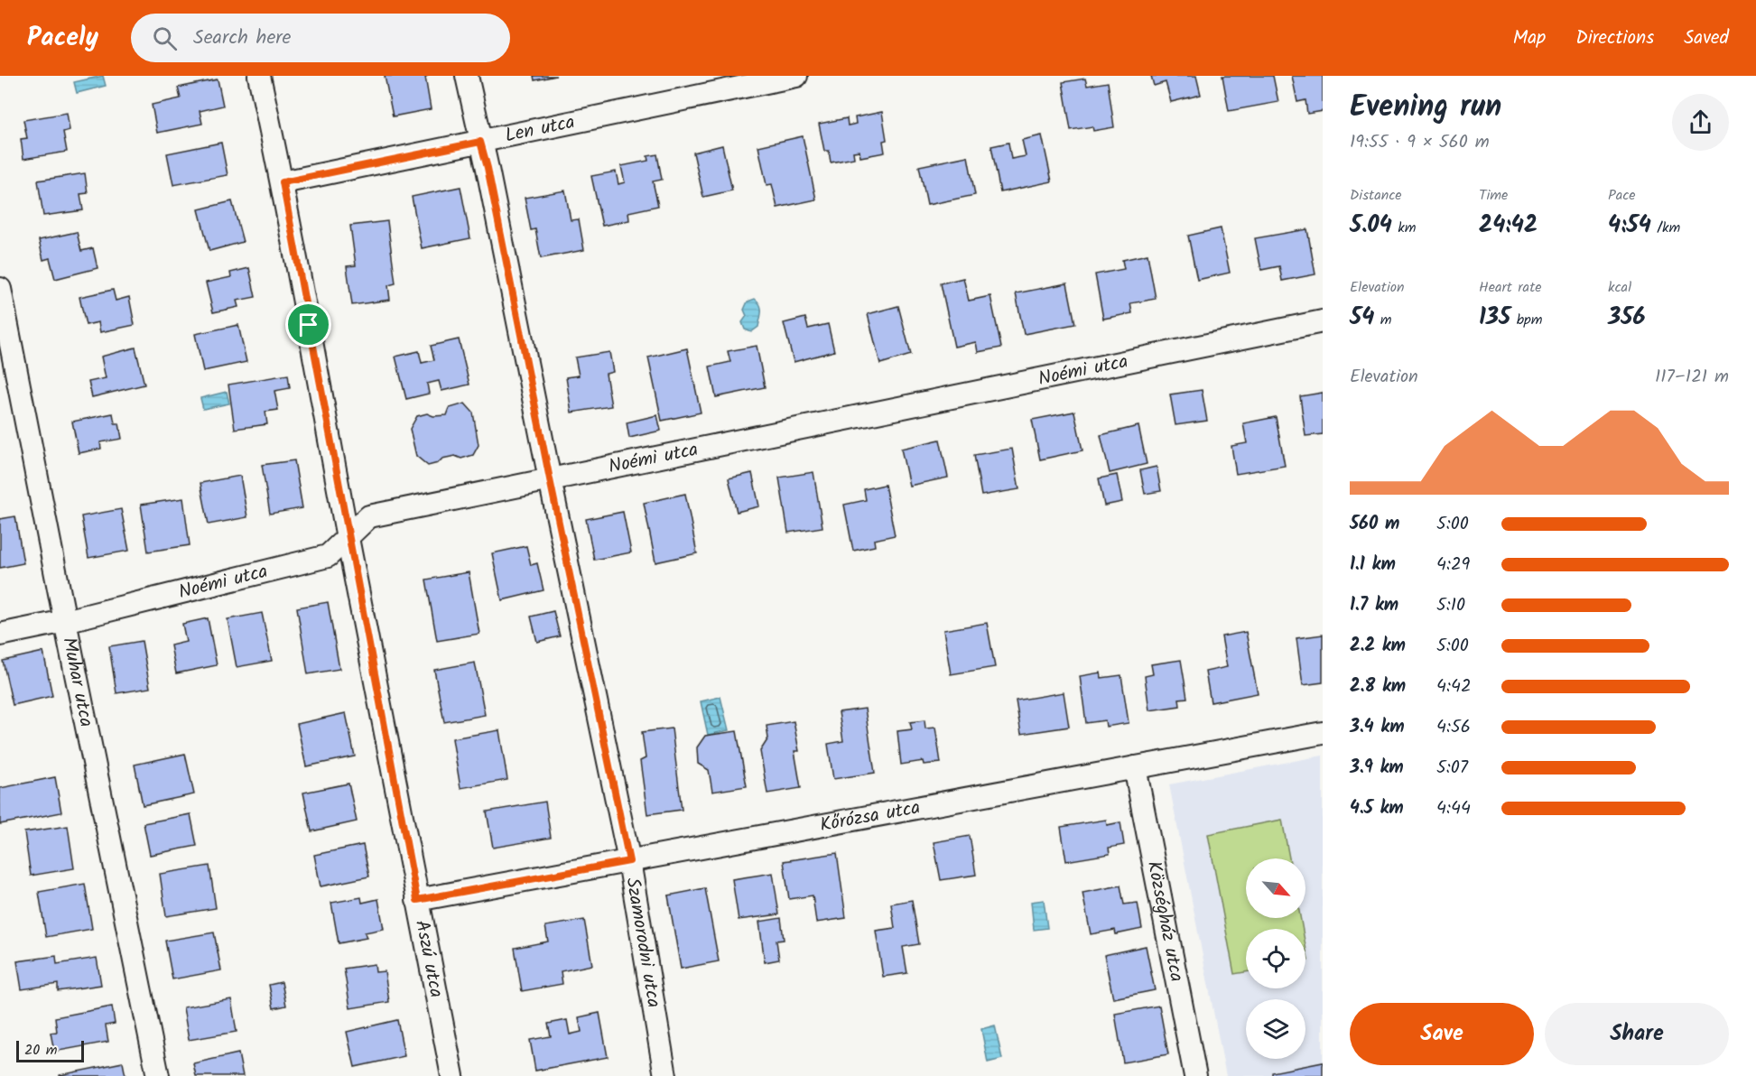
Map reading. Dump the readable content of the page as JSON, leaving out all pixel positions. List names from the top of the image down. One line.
{"streets":{"street":["Len utca","Noémi utca","Muhar utca","Kőrózsa utca","Községház utca","Szamorodni utca","Aszú utca"]},"crossings":[["Len utca","Szamorodni utca"],["Len utca","Aszú utca"],["Noémi utca","Muhar utca"],["Noémi utca","Szamorodni utca"],["Noémi utca","Aszú utca"],["Kőrózsa utca","Községház utca"],["Kőrózsa utca","Szamorodni utca"],["Kőrózsa utca","Aszú utca"]],"scale_bar":"20 m","north":"bottom right","page":{"header":"Pacely","search":"Search here","nav":["Map","Directions","Saved"],"heading":["Evening run","19:55 · 9 × 560 m"],"stats":[["Distance","5.04 km"],["Time","24:42"],["Pace","4:54 /km"],["Elevation","54 m"],["Heart rate","135 bpm"],["kcal","356"]],"chart":["Elevation","117–121 m"],"list":[{"name":"560 m","note":"5:00"},{"name":"1.1 km","note":"4:29"},{"name":"1.7 km","note":"5:10"},{"name":"2.2 km","note":"5:00"},{"name":"2.8 km","note":"4:42"},{"name":"3.4 km","note":"4:56"},{"name":"3.9 km","note":"5:07"},{"name":"4.5 km","note":"4:44"}],"buttons":["Save","Share"],"scale":"20 m"}}
